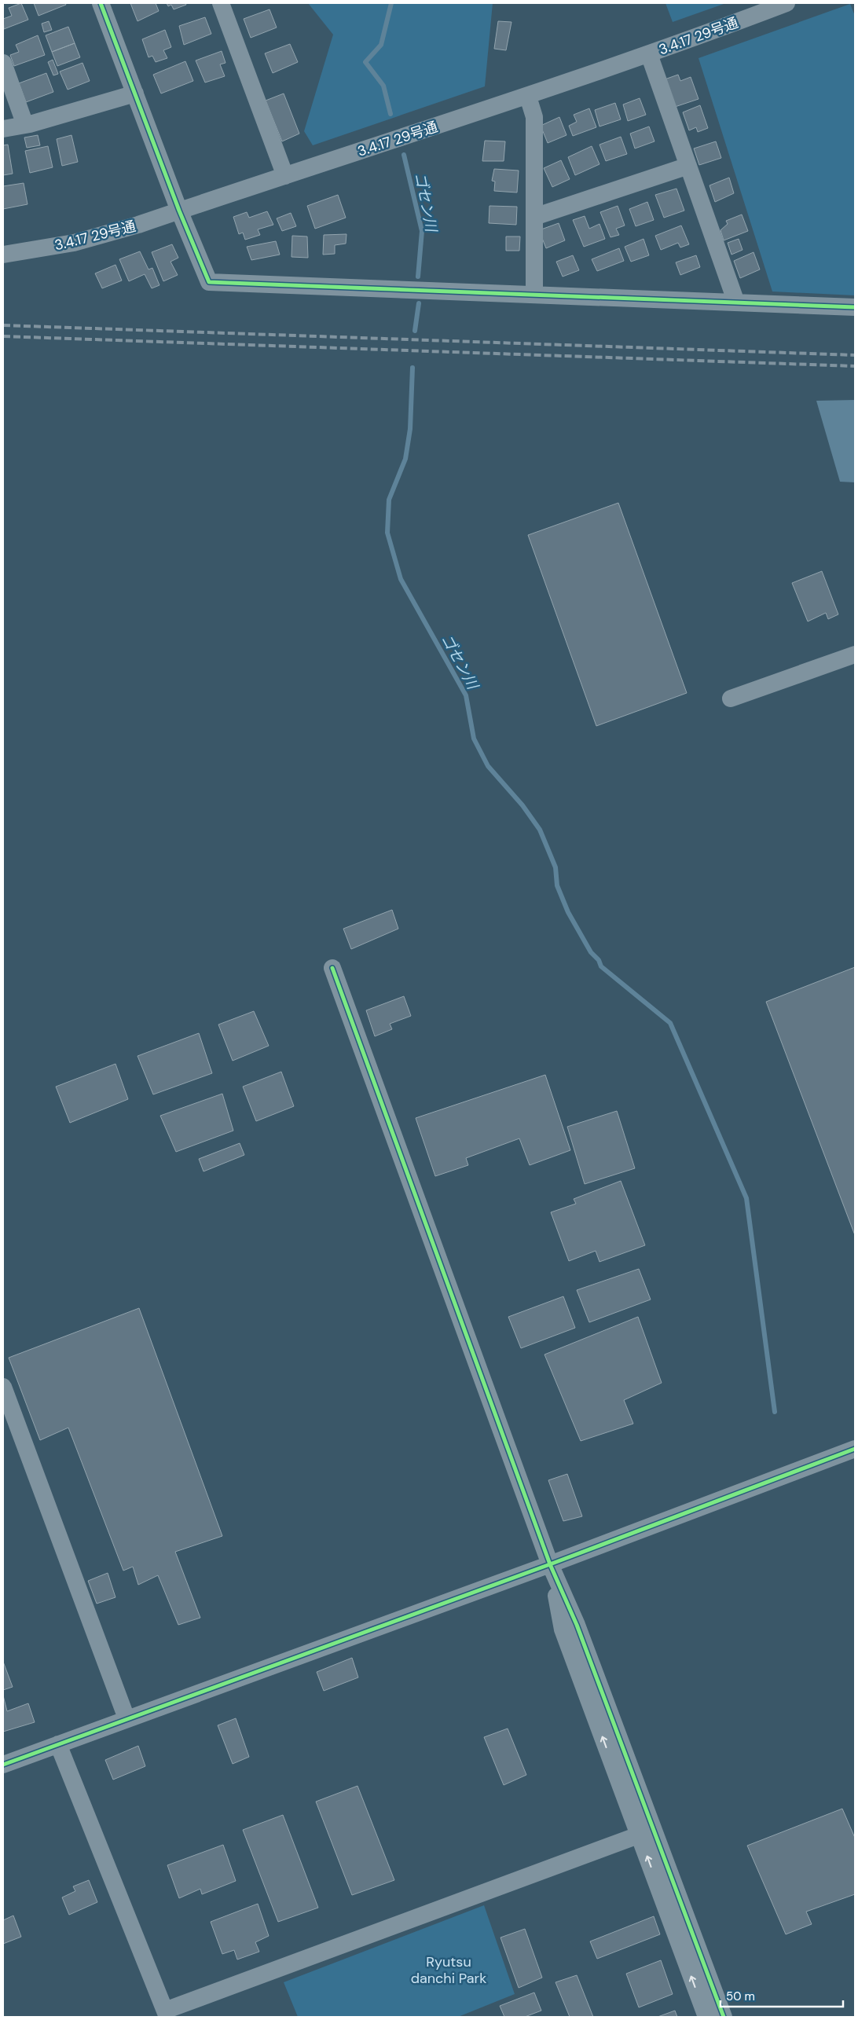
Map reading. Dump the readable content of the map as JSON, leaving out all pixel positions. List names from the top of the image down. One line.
{"streets":{"street":["3.4.17 29号通"]},"water":["ゴセン川"],"parks":["Ryutsu danchi Park"],"scale_bar":"50 m"}
